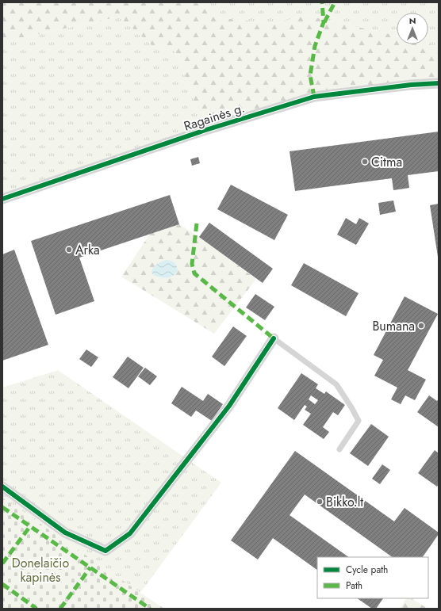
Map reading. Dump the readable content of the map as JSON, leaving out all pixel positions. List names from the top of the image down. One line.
{"streets":{"street":["Ragainės g."]},"parks":["Donelaičio kapinės"],"places":["Citma","Arka","Bumana","Bikko.lt"],"legend":["Cycle path","Path"],"north":"top"}
